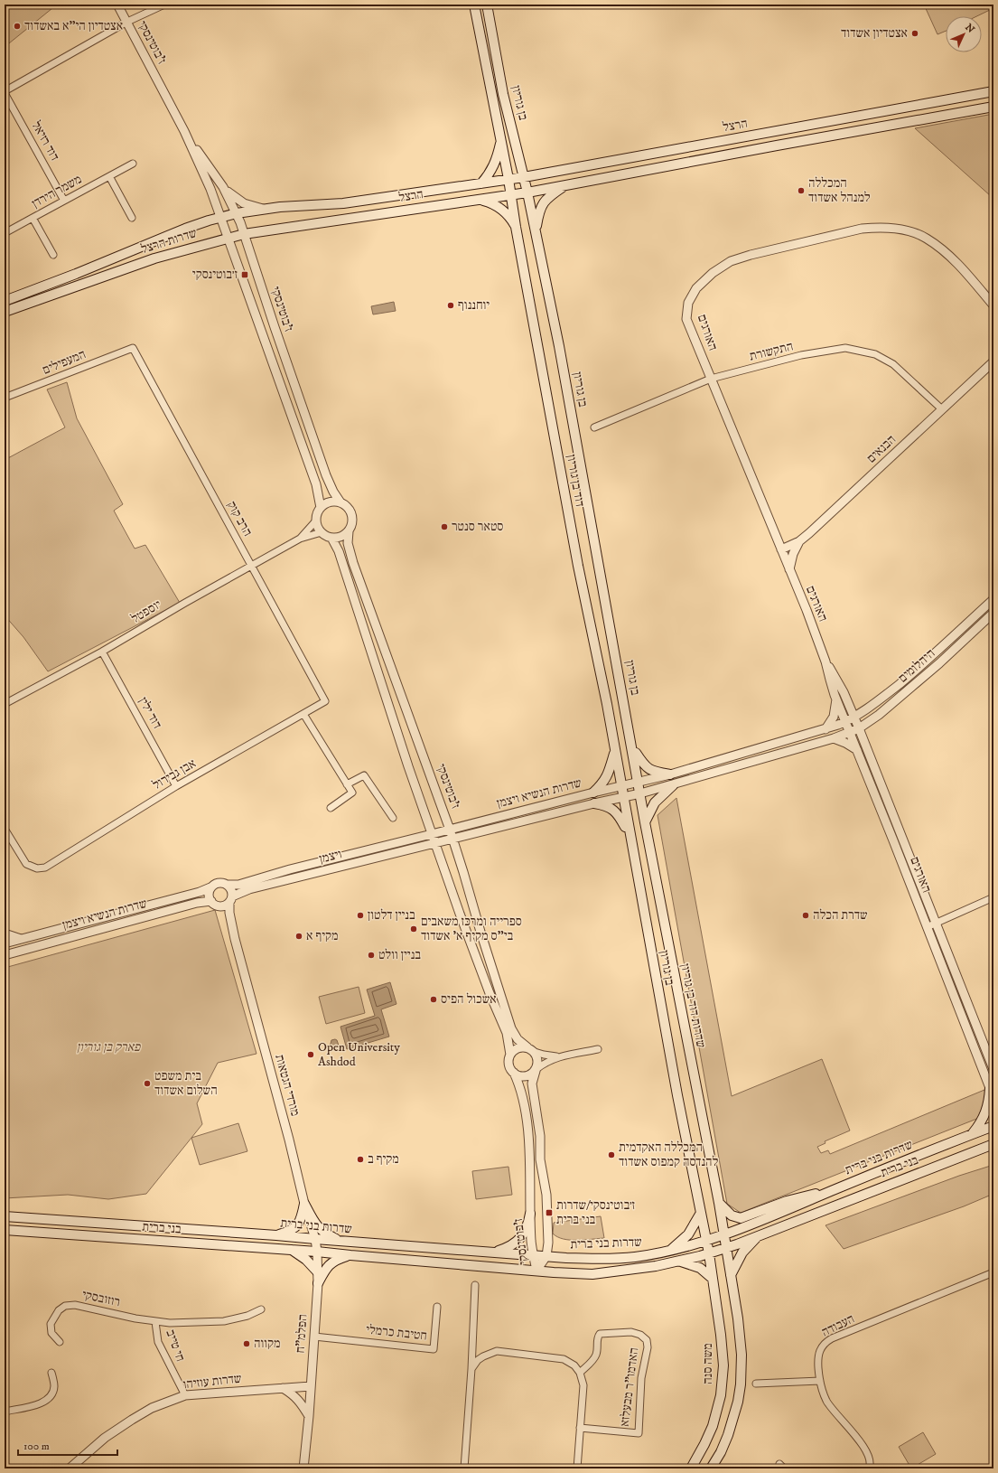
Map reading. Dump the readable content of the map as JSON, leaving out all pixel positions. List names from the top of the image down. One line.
{"streets":{"main road":["בן גוריון","הרצל","שדרות הרצל","דוד בן גוריון","שדרות דוד בן גוריון","שדרות בני ברית","בני ברית","משה סנה"],"street":["ז'בוטינסקי","דוד רזיאל","משמר הירדן","האורגים","התקשורת","המעפילים","הבנאים","הרב קוק","יוספטל","היהלומים","דוד ילין","אבן גבירול","שדרות הנשיא ויצמן","ויצמן","מורדי הגטאות","רוזובסקי","העבודה","חטיבת כרמלי","הפלמ\"ח","חי טייב","שדרות עוזיהו","האדמו\"ר מבעלזא"]},"crossings":[["ז'בוטינסקי","שדרות הרצל"],["ז'בוטינסקי","יוספטל"],["ז'בוטינסקי","שדרות הנשיא ויצמן"],["ז'בוטינסקי","שדרות בני ברית"],["בן גוריון","הרצל"],["בן גוריון","שדרות הנשיא ויצמן"],["בן גוריון","שדרות דוד בן גוריון"],["הרצל","שדרות הרצל"],["הרצל","דוד בן גוריון"],["דוד רזיאל","משמר הירדן"],["האורגים","התקשורת"],["האורגים","הבנאים"],["האורגים","היהלומים"],["האורגים","שדרות הנשיא ויצמן"],["התקשורת","הבנאים"],["המעפילים","הרב קוק"],["דוד בן גוריון","שדרות הנשיא ויצמן"],["הרב קוק","יוספטל"],["הרב קוק","אבן גבירול"],["יוספטל","דוד ילין"],["היהלומים","שדרות הנשיא ויצמן"],["דוד ילין","אבן גבירול"],["שדרות הנשיא ויצמן","ויצמן"],["שדרות הנשיא ויצמן","שדרות דוד בן גוריון"],["שדרות הנשיא ויצמן","מורדי הגטאות"],["ויצמן","מורדי הגטאות"],["שדרות דוד בן גוריון","שדרות בני ברית"],["מורדי הגטאות","שדרות בני ברית"],["מורדי הגטאות","בני ברית"],["מורדי הגטאות","הפלמ\"ח"],["שדרות בני ברית","בני ברית"],["שדרות בני ברית","הפלמ\"ח"],["שדרות בני ברית","משה סנה"],["בני ברית","הפלמ\"ח"],["רוזובסקי","חי טייב"],["חטיבת כרמלי","הפלמ\"ח"],["הפלמ\"ח","שדרות עוזיהו"],["חי טייב","שדרות עוזיהו"]],"parks":["פארק בן גוריון"],"places":{"other":["אצטדיון הי\"א באשדוד","אצטדיון אשדוד","המכללה למנהל אשדוד","יוחננוף","סטאר סנטר","בניין דלטון","שדרת הכלה","ספרייה ומרכז משאבים בי\"ס מקיף א' אשדוד","מקיף א","בניין וולט","אשכול הפיס","Open University Ashdod","בית משפט השלום אשדוד","המכללה האקדמית להנדסה קמפוס אשדוד","מקיף ב","מקווה"],"transit":["ז׳בוטינסקי","ז׳בוטינסקי/שדרות בני ברית"]},"scale_bar":"100 m","north":"top right"}
